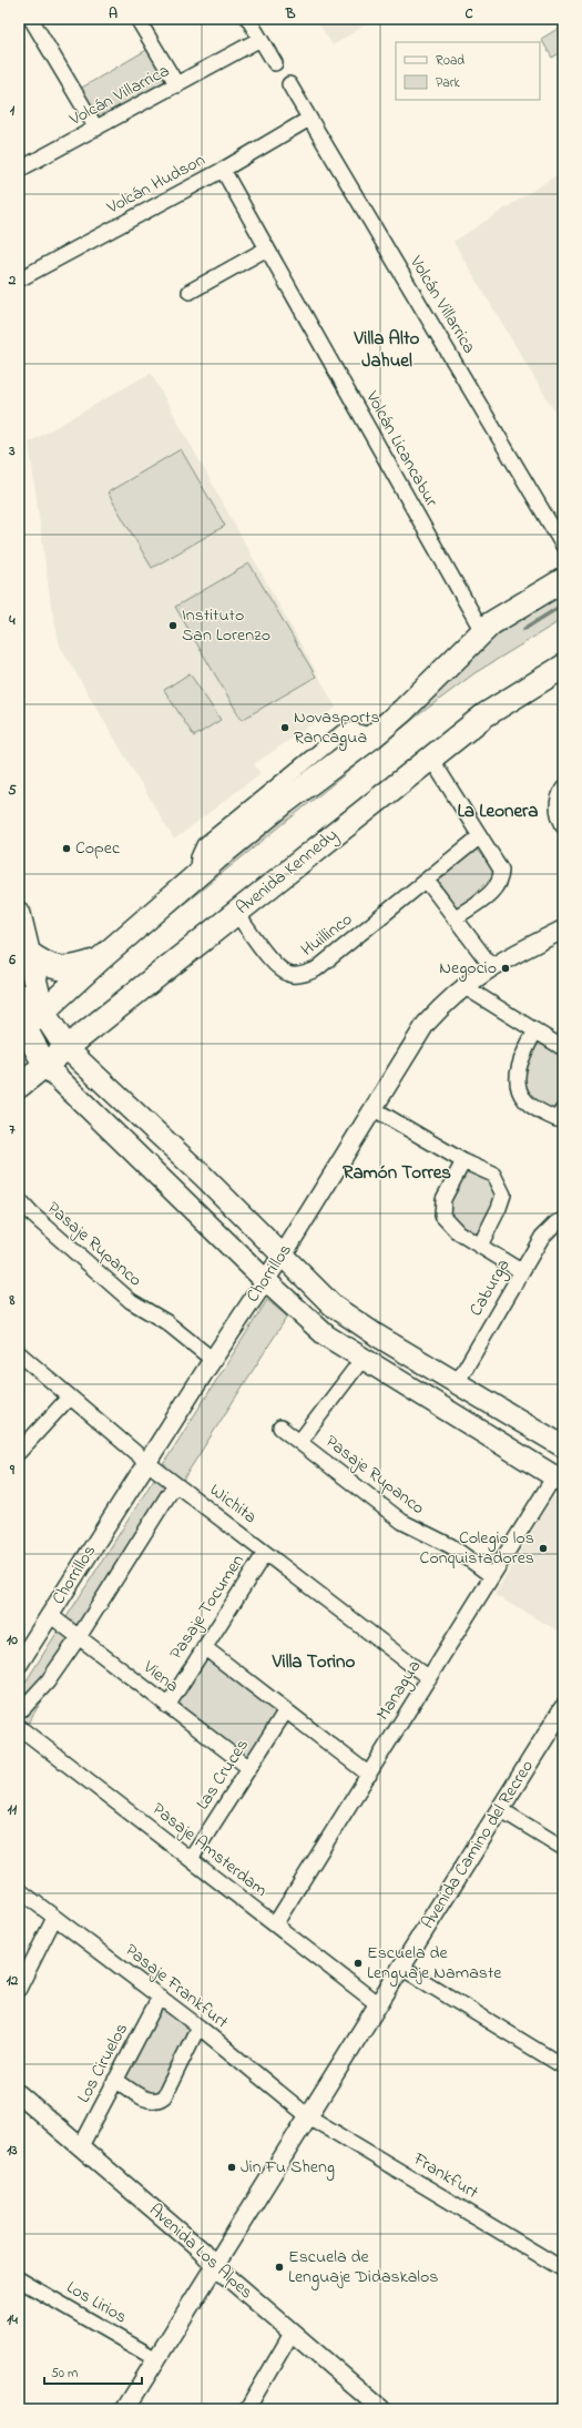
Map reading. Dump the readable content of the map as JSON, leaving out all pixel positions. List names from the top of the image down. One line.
{"streets":{"main road":["Avenida Kennedy"],"street":["Volcán Villarrica","Volcán Hudson","Volcán Licancabur","Huillinco","Pasaje Rupanco","Chorrillos","Caburga","Wichita","Pasaje Tocumen","Viena","Managua","Las Cruces","Avenida Camino del Recreo","Pasaje Amsterdam","Pasaje Frankfurt","Los Ciruelos","Frankfurt","Avenida Los Alpes","Los Lirios"]},"crossings":[["Volcán Villarrica","Volcán Hudson"],["Volcán Hudson","Volcán Licancabur"],["Avenida Kennedy","Huillinco"],["Pasaje Rupanco","Chorrillos"],["Pasaje Rupanco","Managua"],["Chorrillos","Wichita"],["Chorrillos","Viena"],["Wichita","Pasaje Tocumen"],["Wichita","Managua"],["Pasaje Tocumen","Viena"],["Viena","Las Cruces"],["Managua","Pasaje Amsterdam"],["Las Cruces","Pasaje Amsterdam"],["Avenida Camino del Recreo","Pasaje Amsterdam"],["Avenida Camino del Recreo","Pasaje Frankfurt"],["Avenida Camino del Recreo","Frankfurt"],["Avenida Camino del Recreo","Avenida Los Alpes"],["Avenida Camino del Recreo","Los Lirios"],["Pasaje Frankfurt","Los Ciruelos"],["Pasaje Frankfurt","Frankfurt"],["Los Ciruelos","Avenida Los Alpes"]],"districts":["Villa Alto Jahuel","La Leonera","Ramón Torres","Villa Torino"],"places":["Instituto San Lorenzo","Novasports Rancagua","Copec","Negocio","Colegio los Conquistadores","Escuela de Lenguaje Namaste","Jin Fu Sheng","Escuela de Lenguaje Didaskalos"],"legend":["Road","Park"],"scale_bar":"50 m","grid":{"columns":["A","B","C"],"rows":["1","2","3","4","5","6","7","8","9","10","11","12","13","14"]}}
